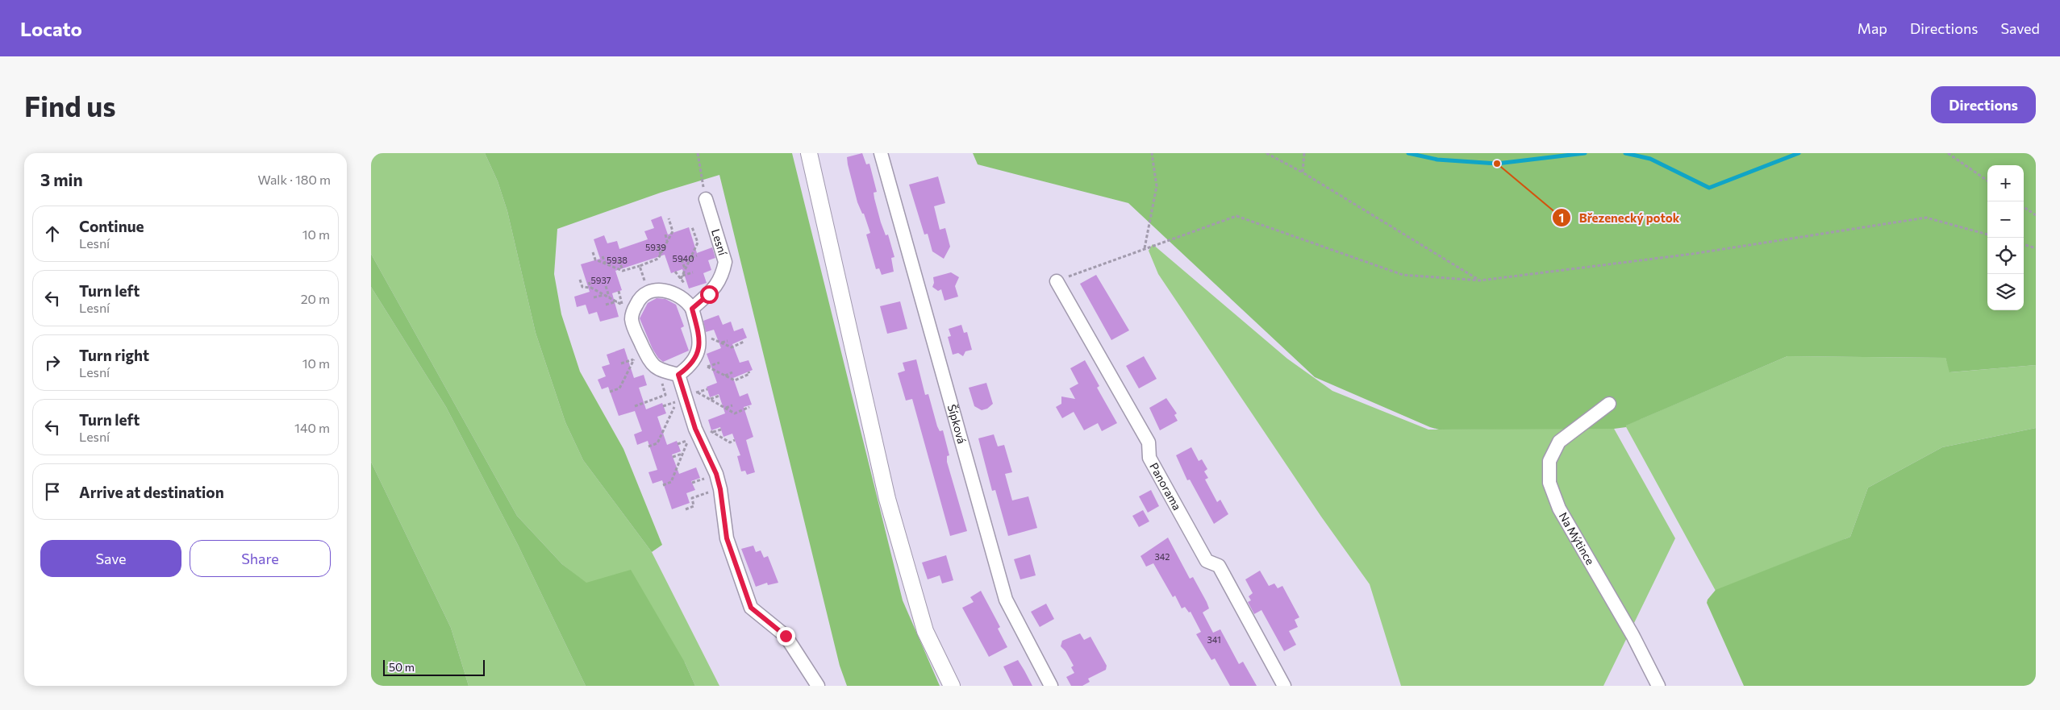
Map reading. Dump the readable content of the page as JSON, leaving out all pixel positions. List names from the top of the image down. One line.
{"streets":{"street":["Lesní","Šípková","Panorama","Na Mýtince"]},"places":["Březenecký potok"],"house_numbers":["5939","5940","5938","5937","342","341"],"scale_bar":"50 m","page":{"header":"Locato","nav":["Map","Directions","Saved"],"buttons":["Directions",["Save","Share"]],"title":"Find us","heading":["3 min","Walk · 180 m"],"map_buttons":["+","−"],"list":[["Continue","Lesní","10 m"],["Turn left","Lesní","20 m"],["Turn right","Lesní","10 m"],["Turn left","Lesní","140 m"],"Arrive at destination"],"scale":"50 m"}}
